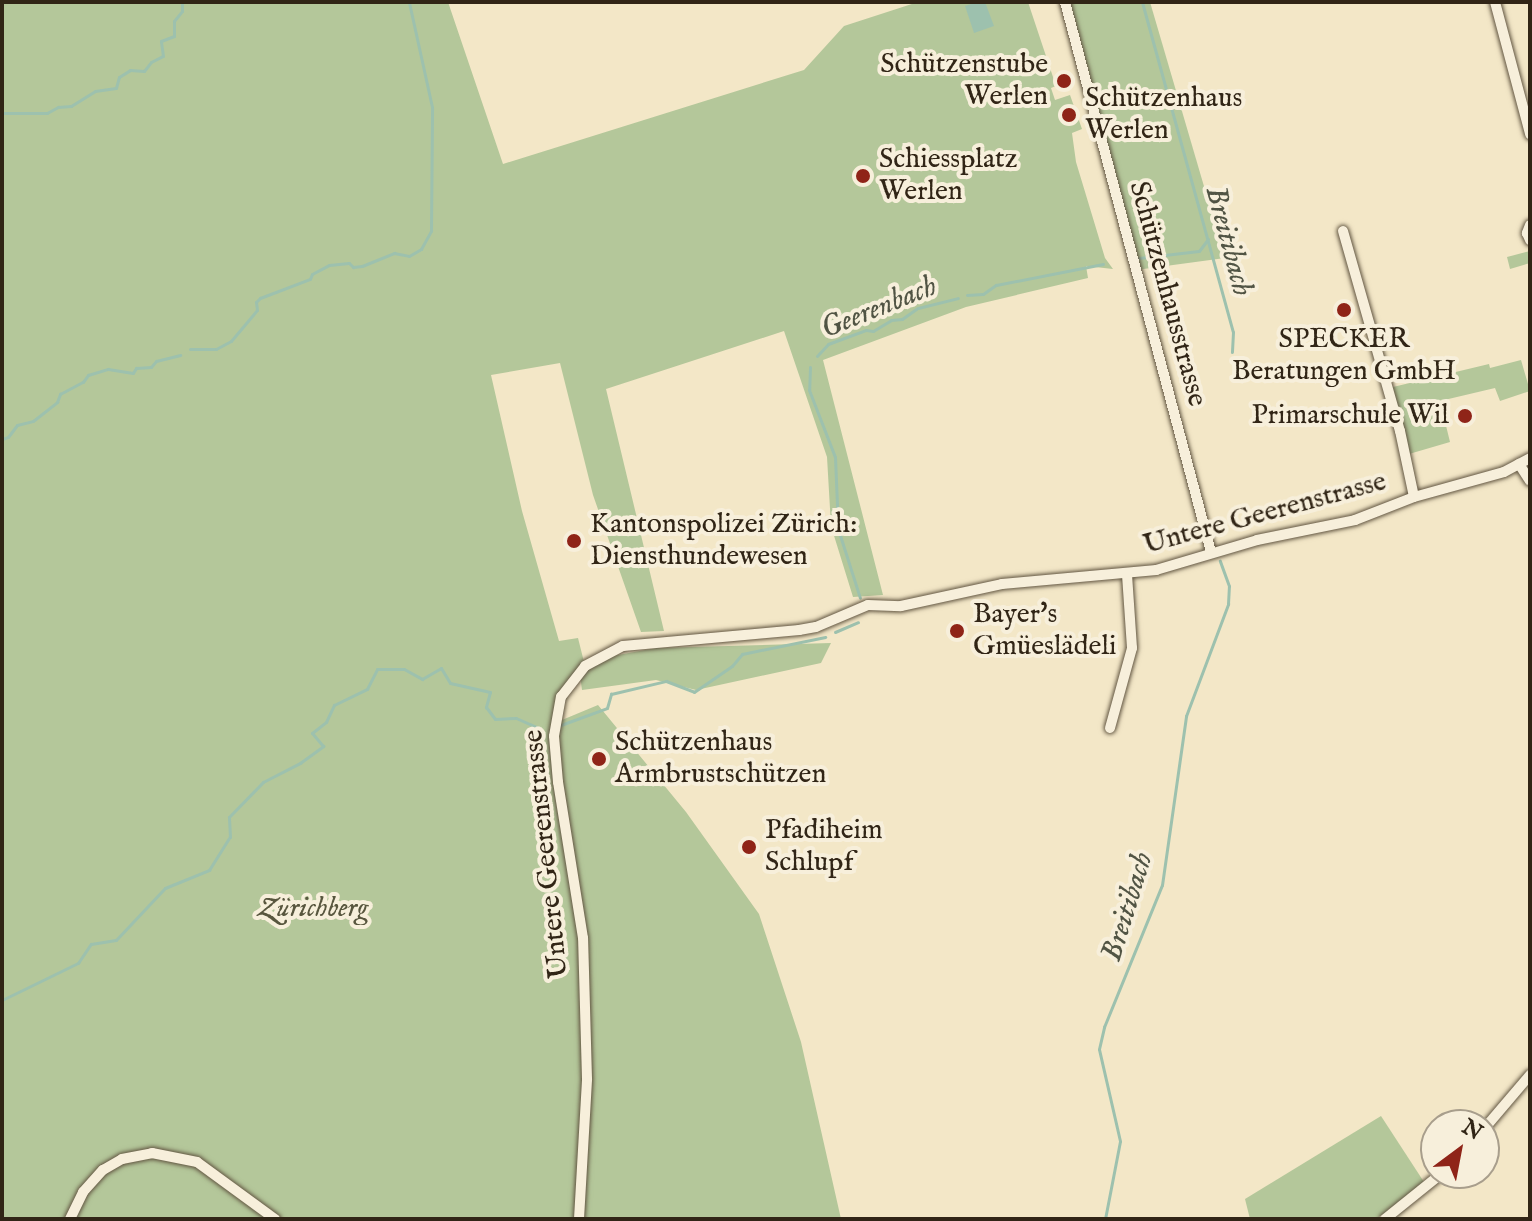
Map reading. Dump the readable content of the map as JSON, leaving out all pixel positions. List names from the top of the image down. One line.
{"streets":{"street":["Schützenhausstrasse","Untere Geerenstrasse"]},"crossings":[["Schützenhausstrasse","Untere Geerenstrasse"]],"water":["Breitibach","Geerenbach"],"parks":["Zürichberg"],"places":["Schützenstube Werlen","Schützenhaus Werlen","Schiessplatz Werlen","SPECKER Beratungen GmbH","Primarschule Wil","Kantonspolizei Zürich: Diensthundewesen","Bayer's Gmüeslädeli","Schützenhaus Armbrustschützen","Pfadiheim Schlupf"],"north":"top right"}
